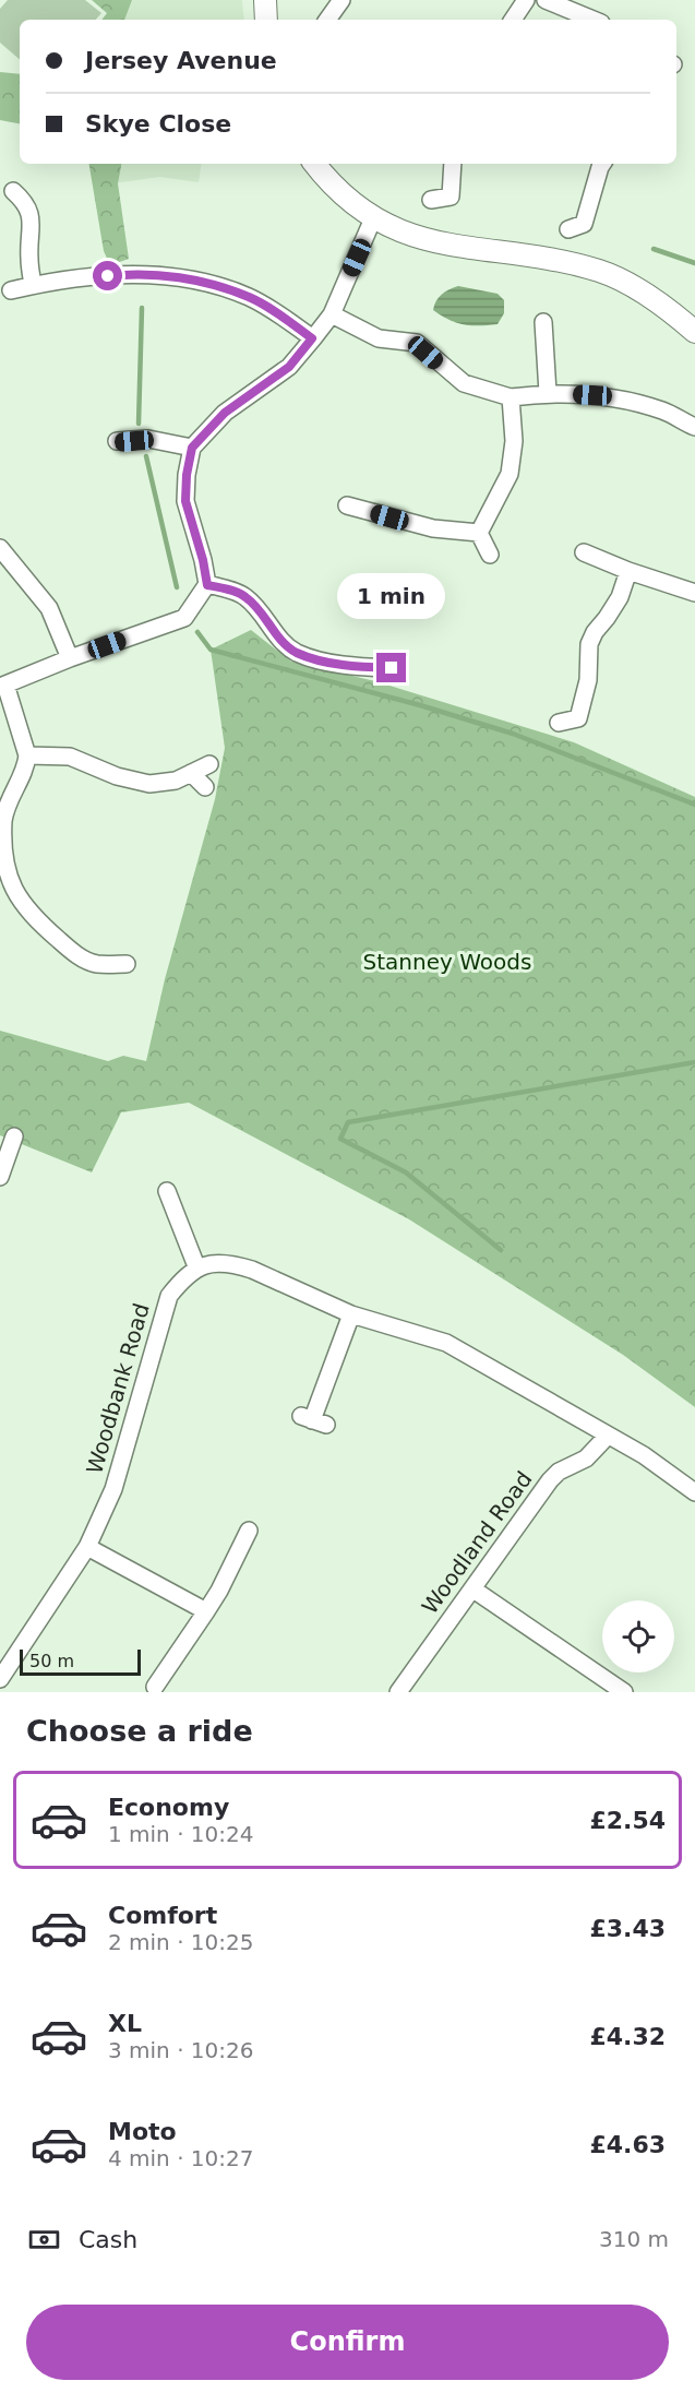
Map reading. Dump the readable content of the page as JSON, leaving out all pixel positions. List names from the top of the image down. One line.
{"streets":{"street":["Woodbank Road","Woodland Road"]},"parks":["Stanney Woods"],"scale_bar":"50 m","page":{"banner":["Jersey Avenue","Skye Close"],"bubble":"1 min","scale":"50 m","heading":"Choose a ride","list":[{"name":"Economy","note":"1 min · 10:24","value":"£2.54"},{"name":"Comfort","note":"2 min · 10:25","value":"£3.43"},{"name":"XL","note":"3 min · 10:26","value":"£4.32"},{"name":"Moto","note":"4 min · 10:27","value":"£4.63"}],"pay":["Cash","310 m"],"buttons":"Confirm"}}
